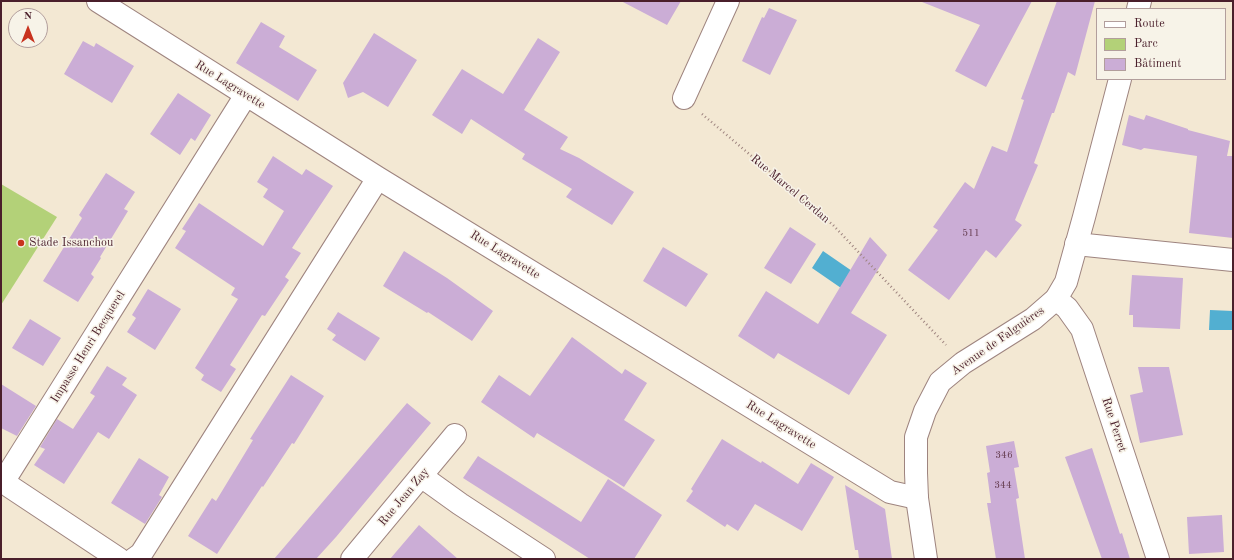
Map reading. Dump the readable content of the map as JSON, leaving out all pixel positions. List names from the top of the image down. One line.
{"streets":{"street":["Rue Lagravette","Avenue de Falguières","Impasse Henri Becquerel","Rue Perret","Rue Jean Zay"],"path":["Rue Marcel Cerdan"]},"crossings":[["Rue Lagravette","Avenue de Falguières"],["Rue Lagravette","Impasse Henri Becquerel"],["Rue Marcel Cerdan","Avenue de Falguières"],["Avenue de Falguières","Rue Perret"]],"places":["Stade Issanchou"],"house_numbers":["511","346","344"],"legend":["Route","Parc","Bâtiment"],"north":"top"}
